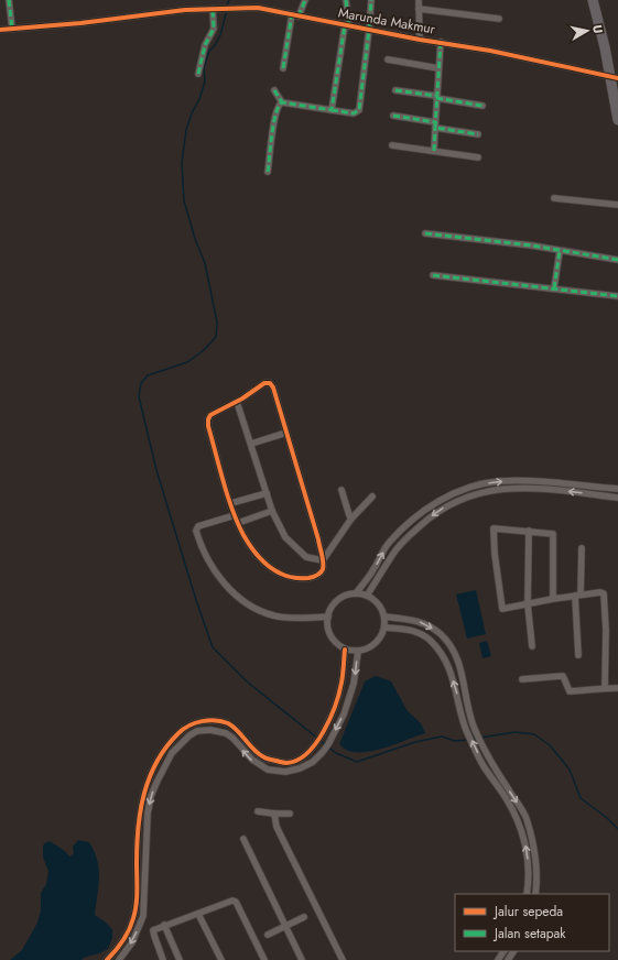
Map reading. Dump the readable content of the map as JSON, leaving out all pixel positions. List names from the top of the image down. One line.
{"streets":{"street":["Marunda Makmur"]},"legend":["Jalur sepeda","Jalan setapak"],"north":"right"}
